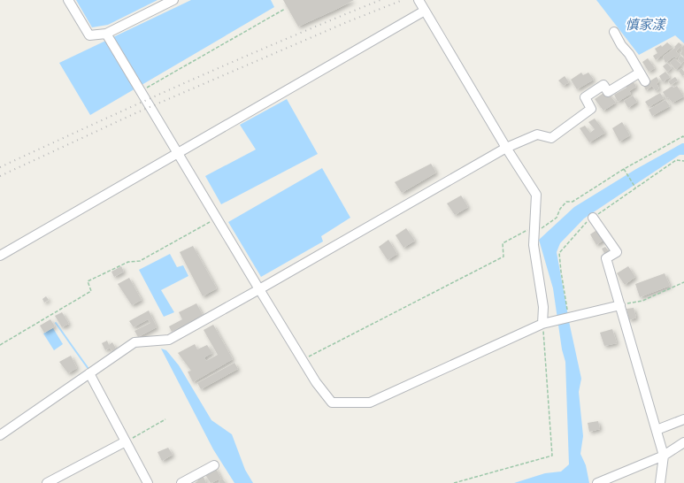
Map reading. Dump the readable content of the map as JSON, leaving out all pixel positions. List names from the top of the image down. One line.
{"water":["慎家漾"]}
